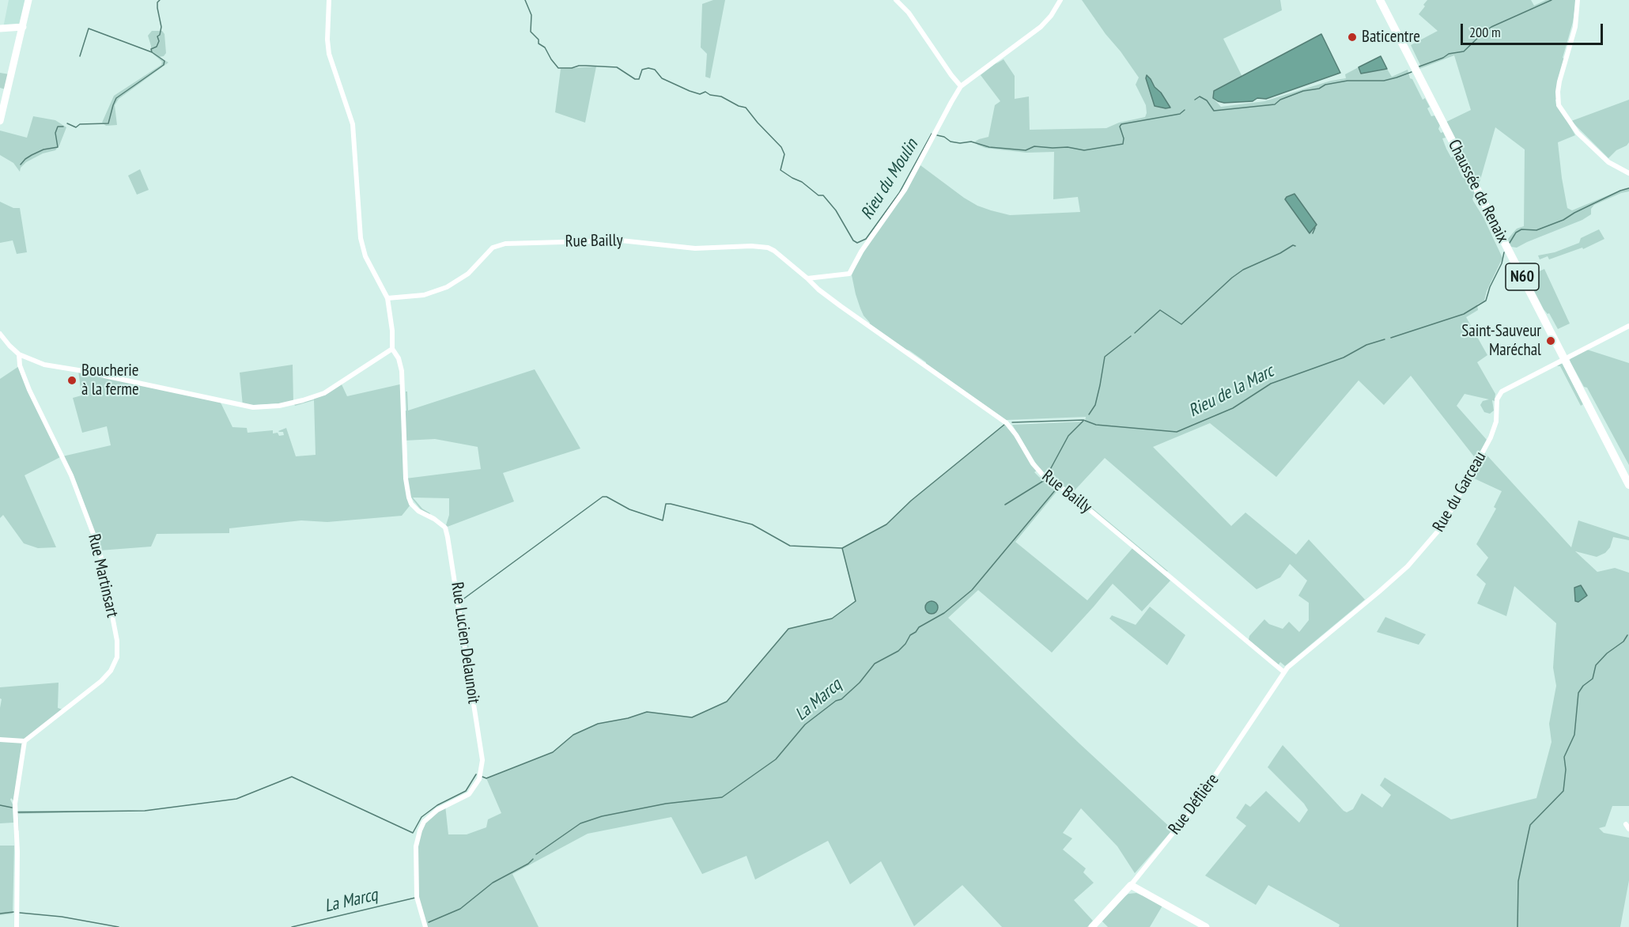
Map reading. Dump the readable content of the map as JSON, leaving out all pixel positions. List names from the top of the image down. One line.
{"streets":{"main road":["Chaussée de Renaix","N60"],"street":["Rue Bailly","Rue du Garceau","Rue Martinsart","Rue Lucien Delaunoit","Rue Déflière"]},"crossings":[["Chaussée de Renaix","Rue du Garceau"],["Rue Bailly","Rue du Garceau"],["Rue Bailly","Rue Déflière"],["Rue du Garceau","Rue Déflière"]],"water":["Rieu du Moulin","Rieu de la Marc","La Marcq"],"places":["Baticentre","Saint-Sauveur Maréchal","Boucherie à la ferme"],"scale_bar":"200 m"}
